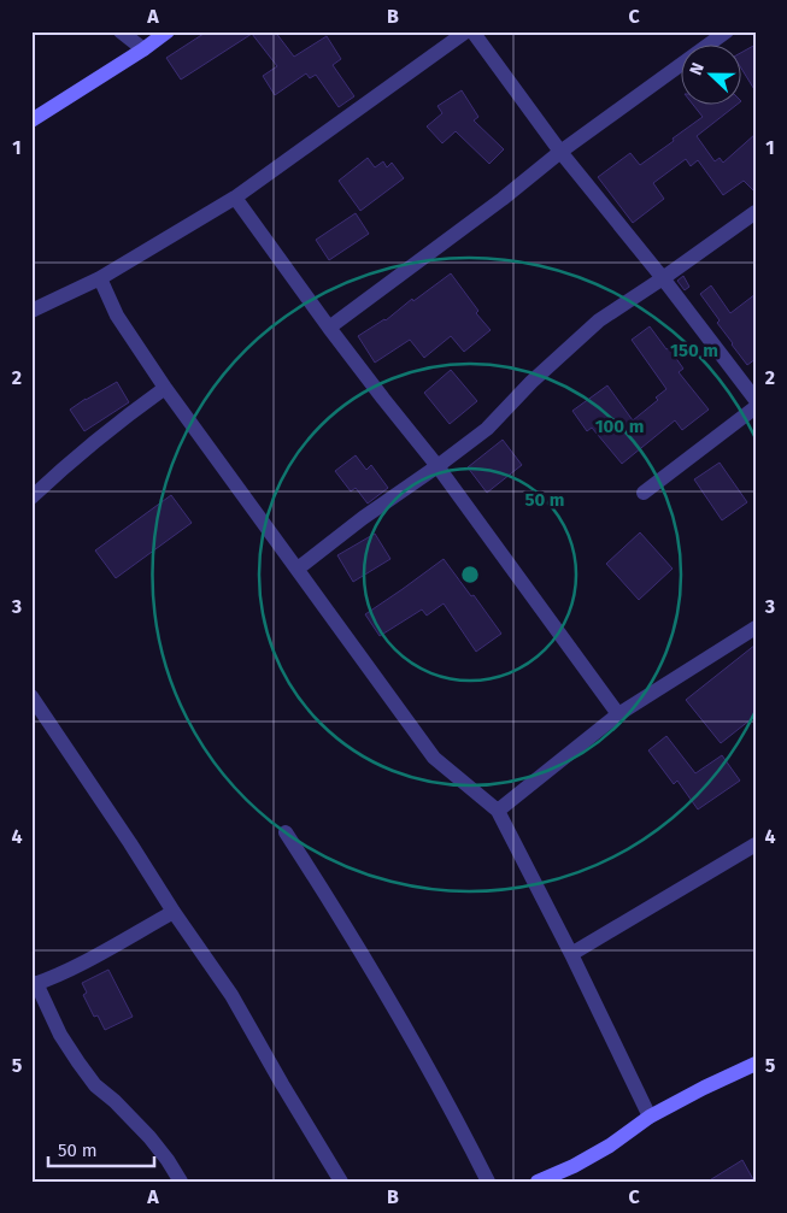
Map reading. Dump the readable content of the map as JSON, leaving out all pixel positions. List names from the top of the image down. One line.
{"scale_bar":"50 m","north":"left","grid":{"columns":["A","B","C"],"rows":["1","2","3","4","5"]},"rings":["150 m","100 m","50 m"]}
